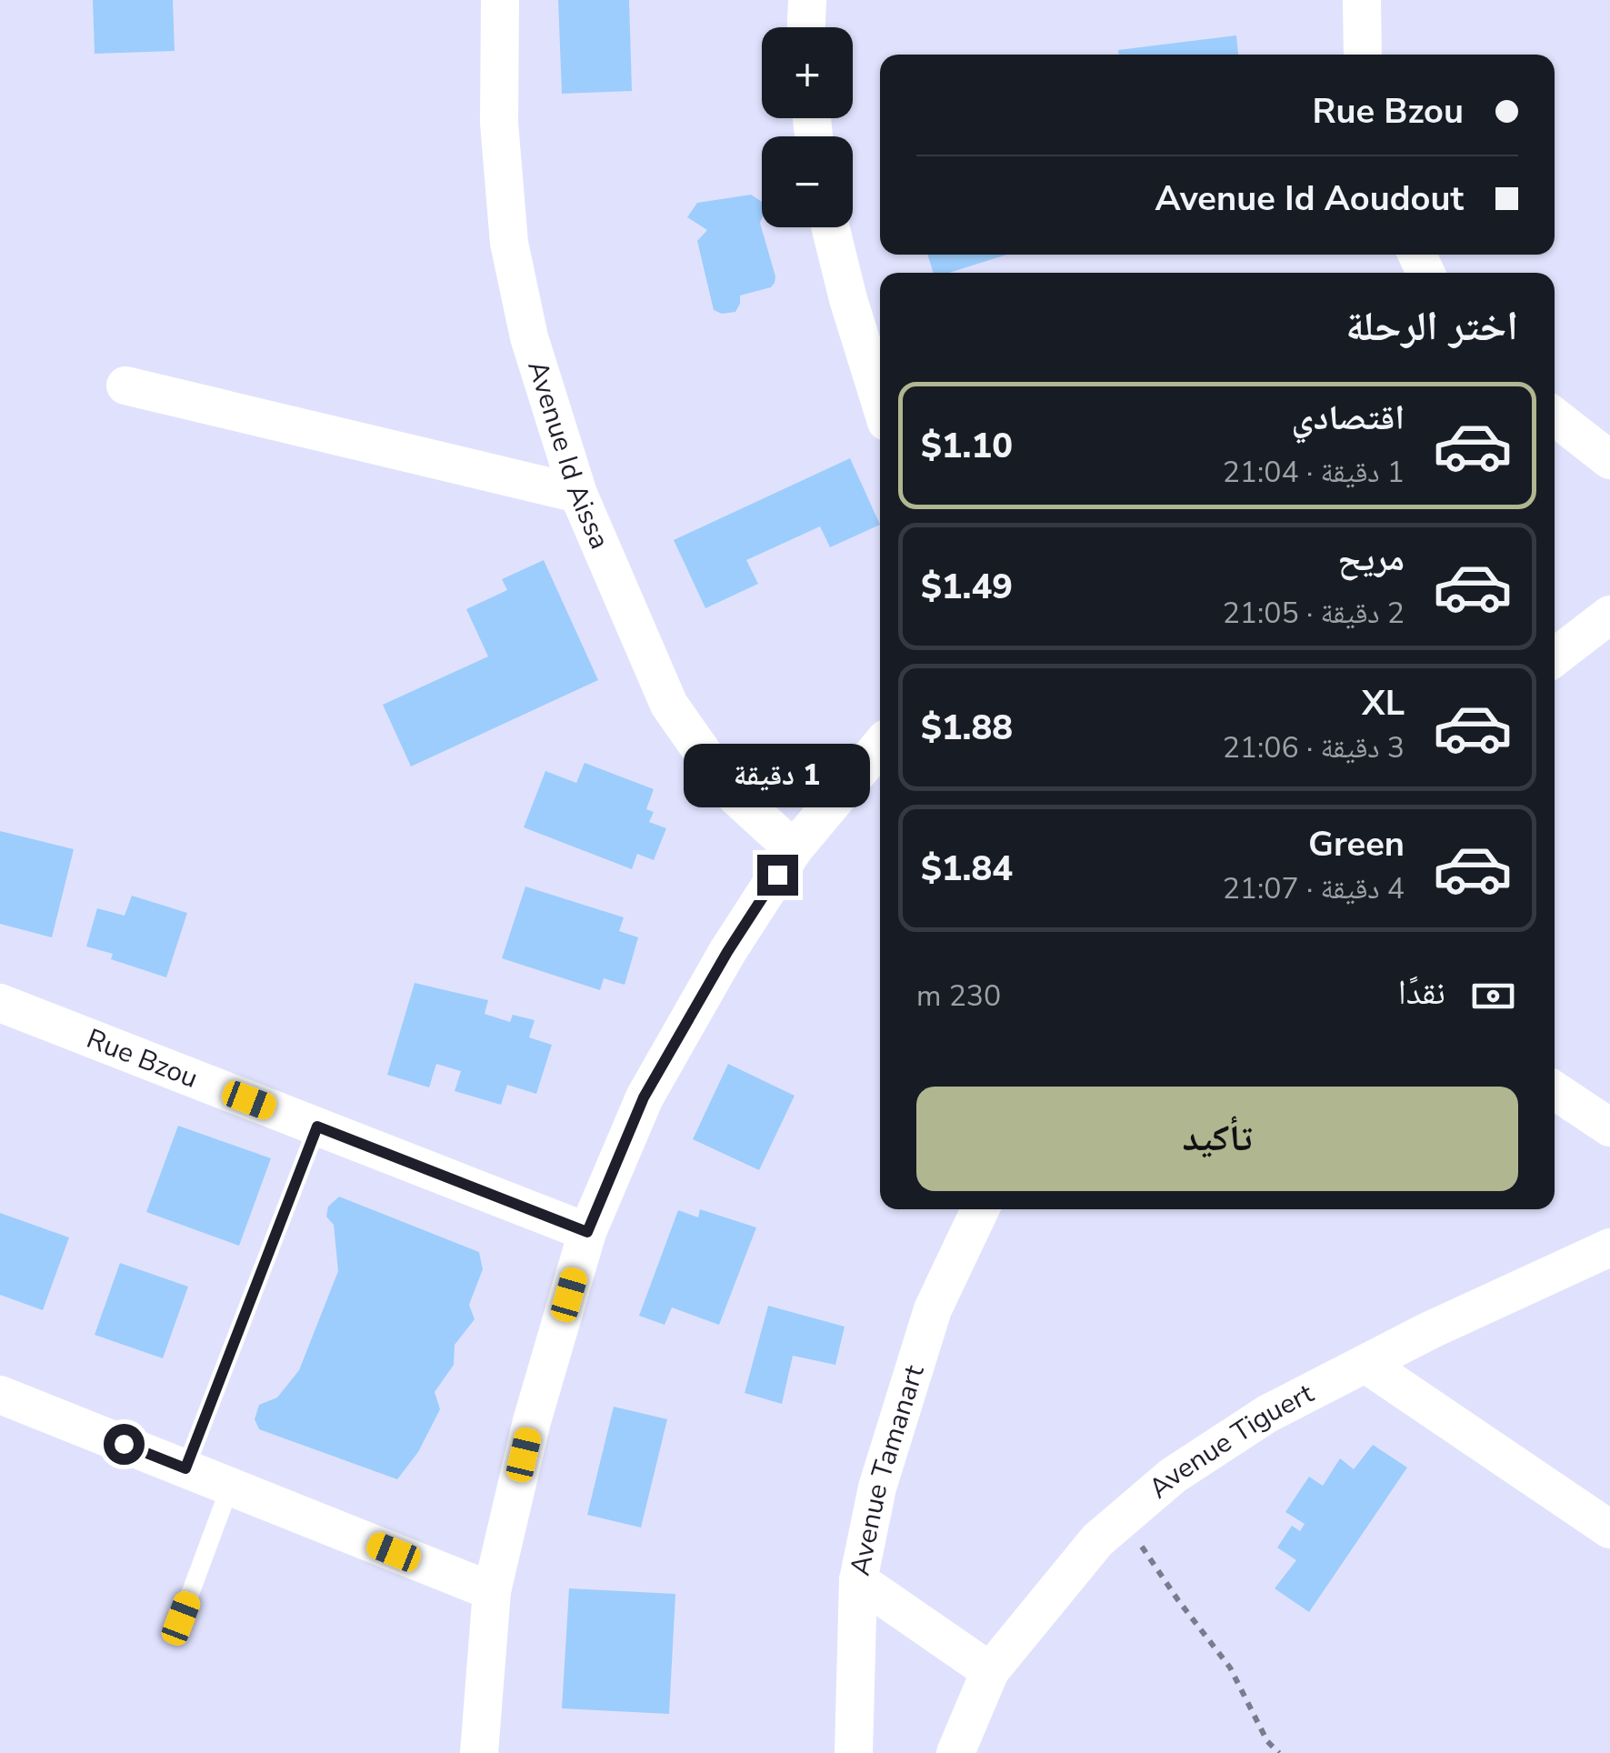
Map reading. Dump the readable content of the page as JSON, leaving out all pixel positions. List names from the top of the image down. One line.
{"streets":{"street":["Avenue Id Aissa","Rue Bzou","Avenue Tiguert","Avenue Tamanart"]},"page":{"map_buttons":["+","−"],"banner":["Rue Bzou","Avenue Id Aoudout"],"heading":"اختر الرحلة","list":[{"name":"اقتصادي","note":"1 دقيقة · 21:04","value":"$1.10"},{"name":"مريح","note":"2 دقيقة · 21:05","value":"$1.49"},{"name":"XL","note":"3 دقيقة · 21:06","value":"$1.88"},{"name":"Green","note":"4 دقيقة · 21:07","value":"$1.84"}],"bubble":"1 دقيقة","pay":["نقدًا","230 m"],"buttons":"تأكيد"}}
